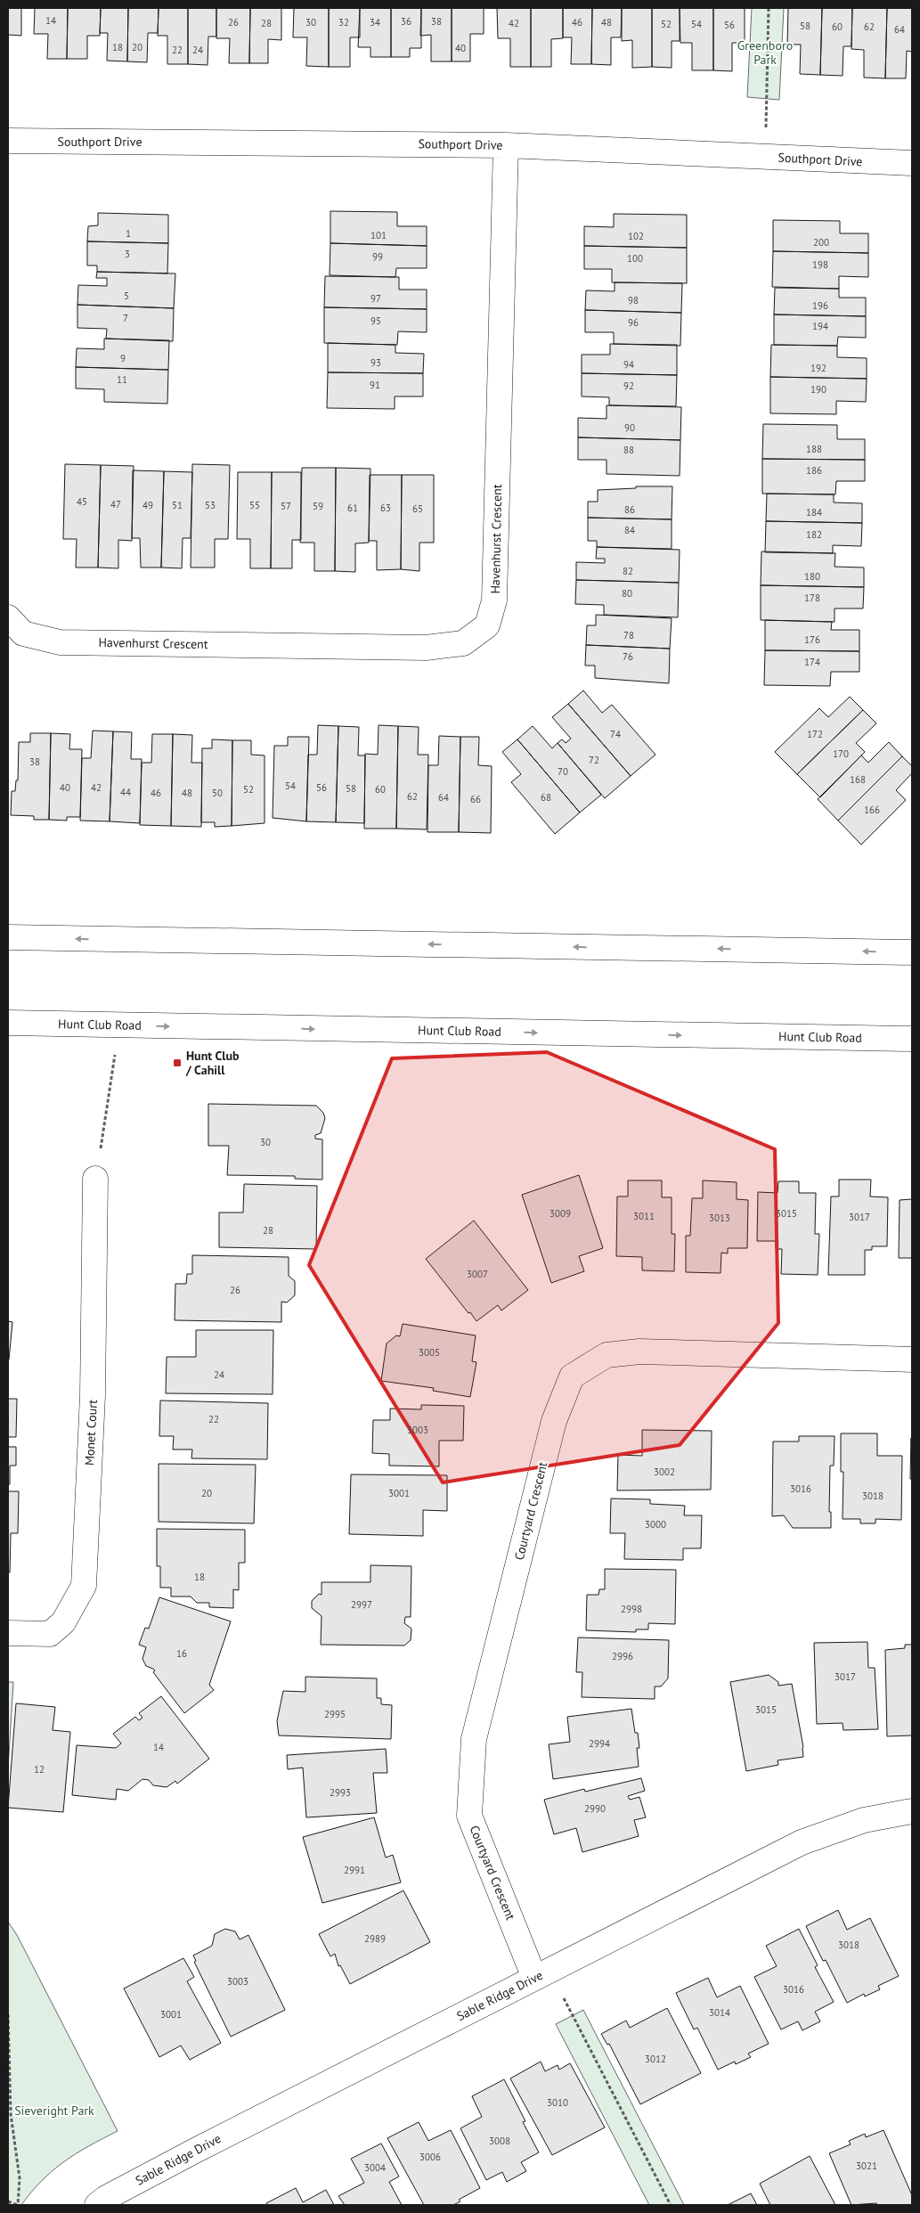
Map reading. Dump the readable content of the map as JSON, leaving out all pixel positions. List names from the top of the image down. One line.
{"streets":{"street":["Southport Drive","Havenhurst Crescent","Hunt Club Road","Monet Court","Courtyard Crescent","Sable Ridge Drive"]},"crossings":[["Southport Drive","Havenhurst Crescent"],["Courtyard Crescent","Sable Ridge Drive"]],"parks":["Greenboro Park","Sieveright Park"],"places":{"transit":["Hunt Club / Cahill"]},"house_numbers":["14","36","38","26","30","32","34","46","48","28","42","52","54","56","58","60","62","64","18","20","40","22","24","1","101","102","200","3","99","100","198","5","97","98","196","7","95","96","194","9","93","94","192","11","91","92","190","90","188","88","186","45","47","49","51","53","55","57","59","61","63","65","86","184","84","182","82","180","80","178","78","176","76","174","74","172","170","72","38","70","168","54","40","42","56","58","52","60","44","46","48","50","62","64","68","66","166","30","3009","3015","3011","3017","3013","28","3007","26","3005","24","22","3003","3002","3016","20","3001","3018","3000","18","2997","2998","16","2996","3017","3015","2995","2994","14","12","2993","2990","2991","2989","3018","3003","3016","3014","3001","3012","3010","3008","3006","3021","3004"]}
